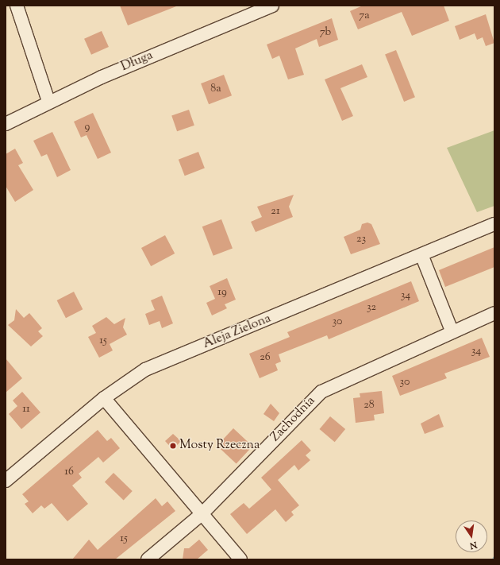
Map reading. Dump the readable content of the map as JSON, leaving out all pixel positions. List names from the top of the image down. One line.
{"streets":{"street":["Długa","Aleja Zielona","Zachodnia"]},"places":["Mosty Rzeczna"],"house_numbers":["7a","7b","8a","9","21","23","19","34","32","30","15","34","26","30","28","11","16","15"],"north":"bottom"}
